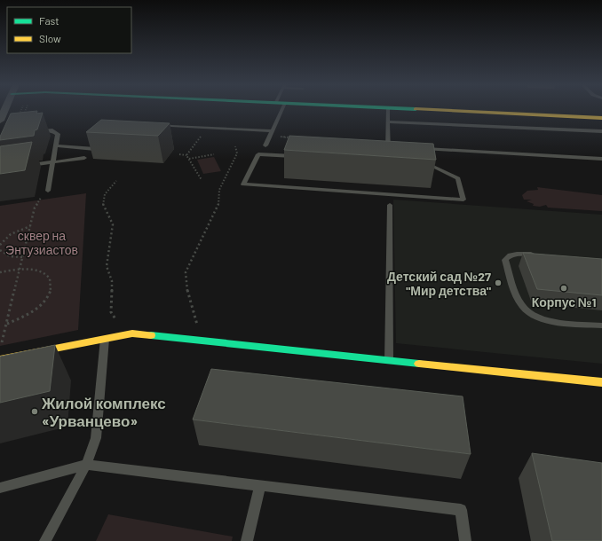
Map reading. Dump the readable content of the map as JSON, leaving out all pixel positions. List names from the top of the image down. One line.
{"parks":["сквер на Энтузиастов"],"places":["Детский сад №27 \"Мир детства\"","Корпус №1","Жилой комплекс «Урванцево»"],"legend":["Fast","Slow"]}
